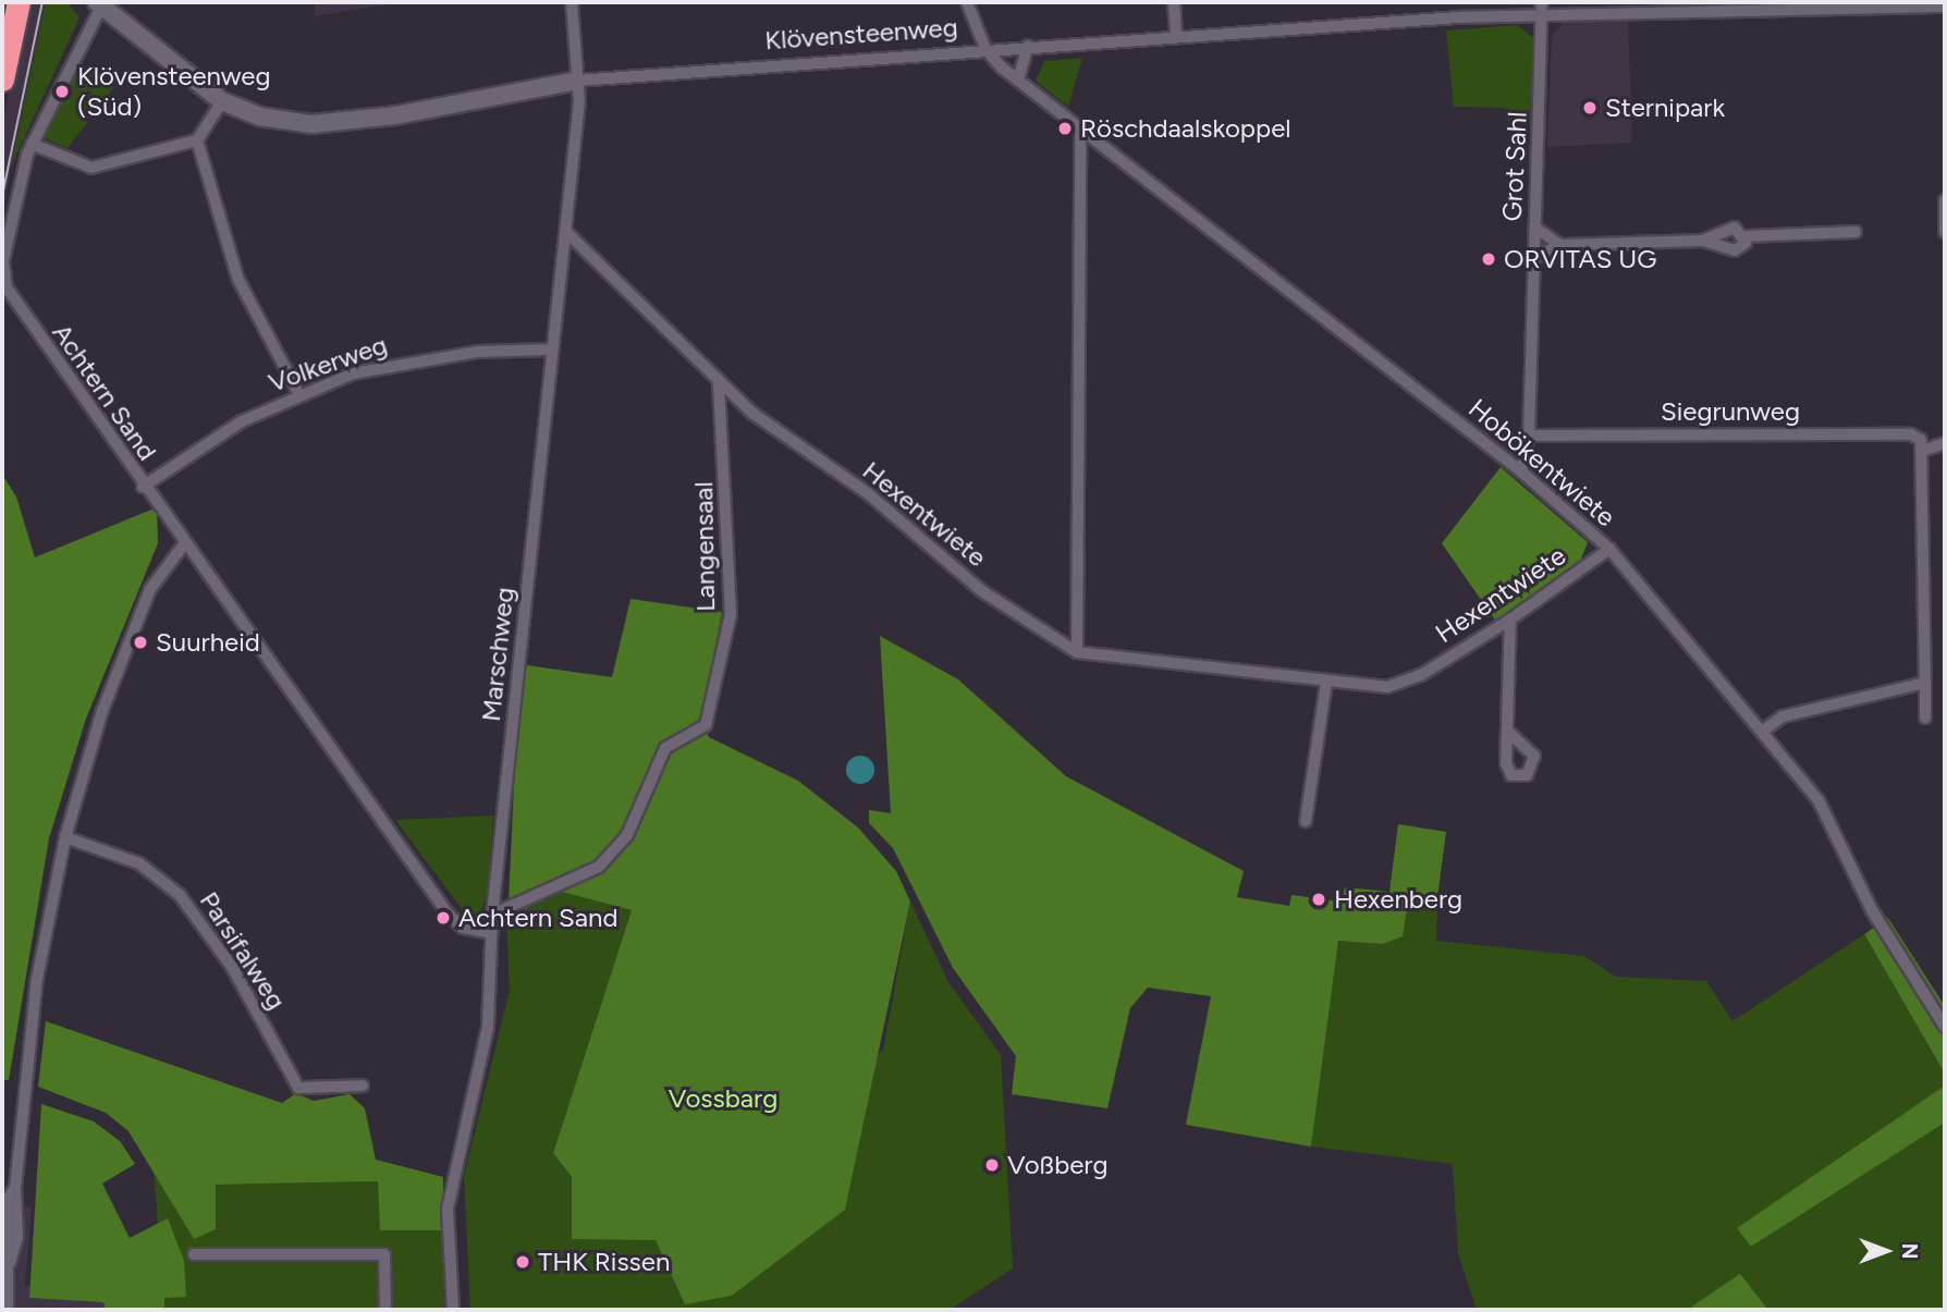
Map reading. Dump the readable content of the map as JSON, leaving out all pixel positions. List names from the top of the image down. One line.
{"streets":{"street":["Klövensteenweg","Grot Sahl","Volkerweg","Achtern Sand","Siegrunweg","Hobökentwiete","Hexentwiete","Langensaal","Marschweg","Parsifalweg"]},"crossings":[["Klövensteenweg","Grot Sahl"],["Klövensteenweg","Achtern Sand"],["Klövensteenweg","Hobökentwiete"],["Klövensteenweg","Marschweg"],["Grot Sahl","Siegrunweg"],["Grot Sahl","Hobökentwiete"],["Volkerweg","Achtern Sand"],["Volkerweg","Marschweg"],["Achtern Sand","Marschweg"],["Hobökentwiete","Hexentwiete"],["Hexentwiete","Langensaal"],["Hexentwiete","Marschweg"],["Langensaal","Marschweg"]],"parks":["Vossbarg"],"places":["Klövensteenweg (Süd)","Sternipark","Röschdaalskoppel","ORVITAS UG","Suurheid","Hexenberg","Achtern Sand","Voßberg","THK Rissen"],"north":"right"}
